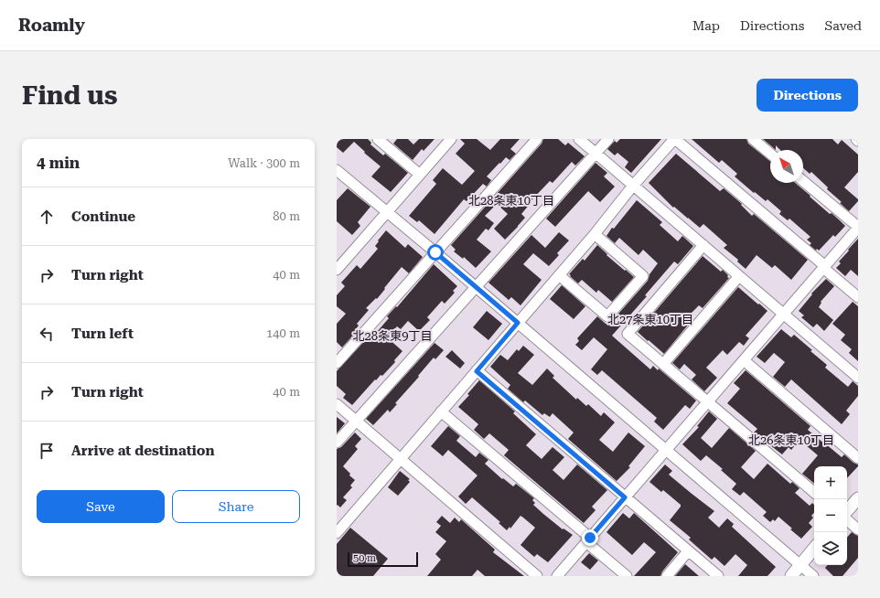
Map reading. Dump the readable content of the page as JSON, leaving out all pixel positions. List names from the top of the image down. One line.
{"districts":["北28条東10丁目","北27条東10丁目","北28条東9丁目","北26条東10丁目"],"scale_bar":"50 m","north":"top left","page":{"header":"Roamly","nav":["Map","Directions","Saved"],"buttons":["Directions",["Save","Share"]],"title":"Find us","heading":["4 min","Walk · 300 m"],"list":[["Continue","80 m"],["Turn right","40 m"],["Turn left","140 m"],["Turn right","40 m"],"Arrive at destination"],"map_buttons":["+","−"],"scale":"50 m"}}
